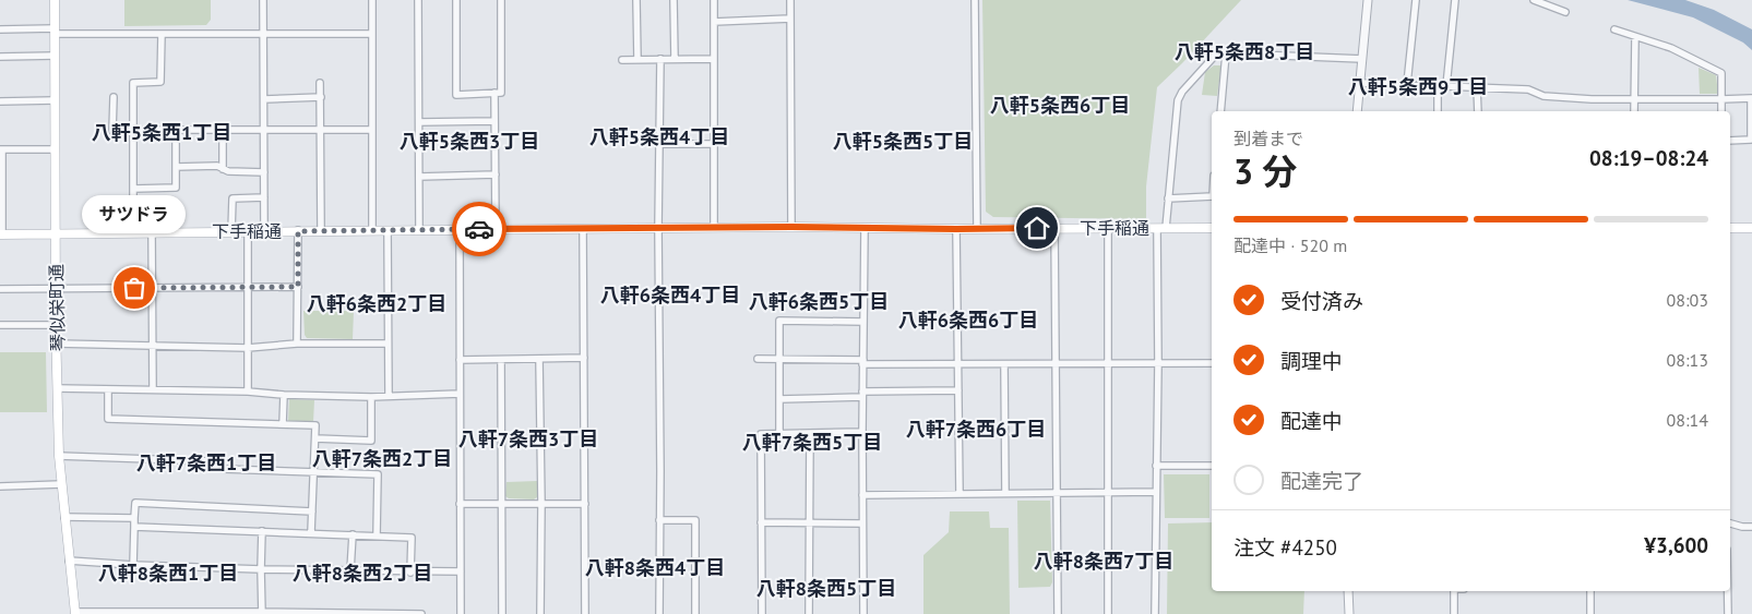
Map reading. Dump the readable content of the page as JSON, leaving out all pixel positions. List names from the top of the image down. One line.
{"streets":{"main road":["下手稲通","琴似栄町通"]},"crossings":[["下手稲通","琴似栄町通"]],"districts":["八軒5条西8丁目","八軒5条西9丁目","八軒5条西6丁目","八軒5条西1丁目","八軒5条西4丁目","八軒5条西3丁目","八軒5条西5丁目","八軒6条西4丁目","八軒6条西5丁目","八軒6条西2丁目","八軒6条西6丁目","八軒7条西6丁目","八軒7条西3丁目","八軒7条西5丁目","八軒7条西2丁目","八軒7条西1丁目","八軒8条西7丁目","八軒8条西4丁目","八軒8条西1丁目","八軒8条西2丁目","八軒8条西5丁目"],"places":["サツドラ"],"page":{"heading":["3 分","到着まで","08:19–08:24"],"panel":["注文 #4250","¥3,600"],"bubble":"サツドラ","bar":"配達中 · 520 m","list":[["受付済み","08:03"],["調理中","08:13"],["配達中","08:14"],"配達完了"]}}
